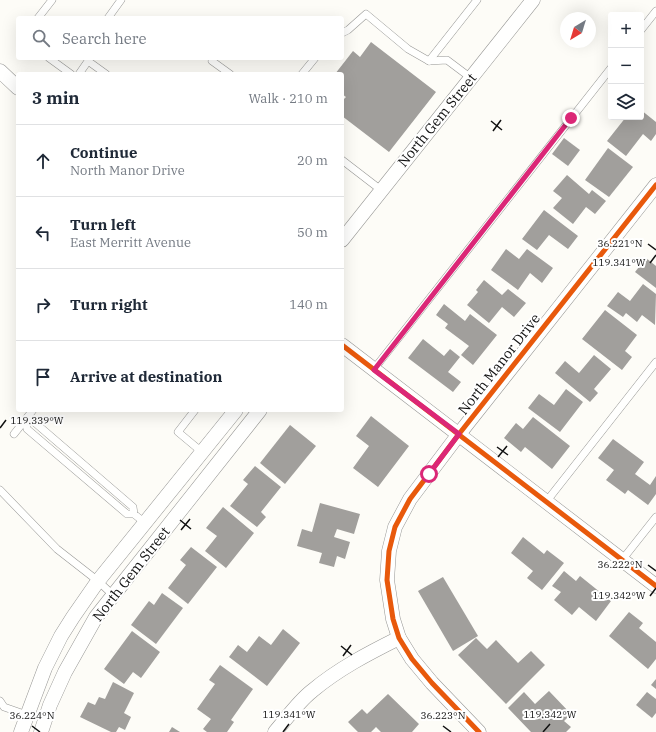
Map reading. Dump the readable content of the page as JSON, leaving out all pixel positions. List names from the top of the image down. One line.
{"streets":{"street":["North Gem Street","North Manor Drive"]},"north":"bottom left","page":{"map_buttons":["+","−"],"search":"Search here","heading":["3 min","Walk · 210 m"],"list":[["Continue","North Manor Drive","20 m"],["Turn left","East Merritt Avenue","50 m"],["Turn right","140 m"],"Arrive at destination"]},"coordinates":["36.221°N","119.341°W","119.339°W","36.222°N","119.342°W","36.224°N","36.223°N"]}
